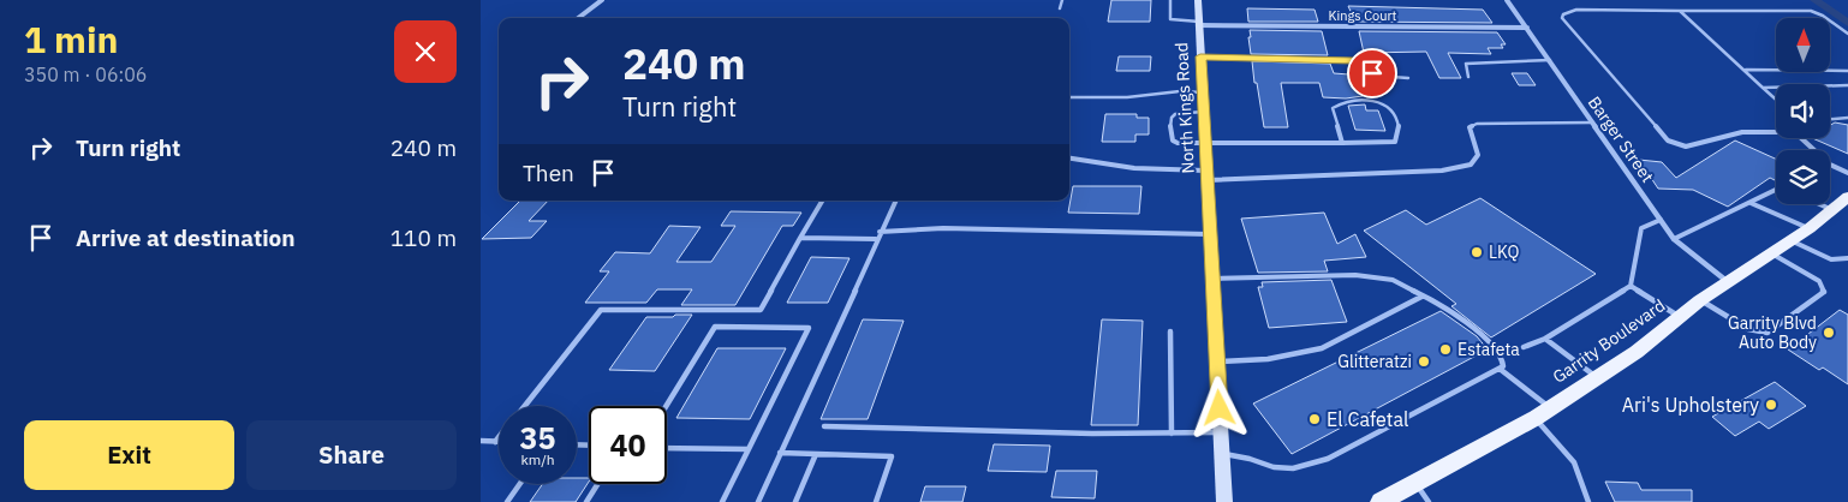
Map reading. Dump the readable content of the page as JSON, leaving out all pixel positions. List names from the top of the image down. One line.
{"streets":{"main road":["Garrity Boulevard"],"street":["Kings Court","North Kings Road","Barger Street"]},"crossings":[["Kings Court","North Kings Road"],["Kings Court","Barger Street"],["Barger Street","Garrity Boulevard"]],"places":["LKQ","Garrity Blvd Auto Body","Estafeta","Glitteratzi","Ari's Upholstery","El Cafetal"],"north":"top","page":{"heading":["1 min","350 m · 06:06"],"turn":["240 m","Turn right"],"list":[{"name":"Turn right","value":"240 m"},{"name":"Arrive at destination","value":"110 m"}],"then":"Then","speed":"35 km/h","limit":"40","buttons":["Exit","Share"]}}
